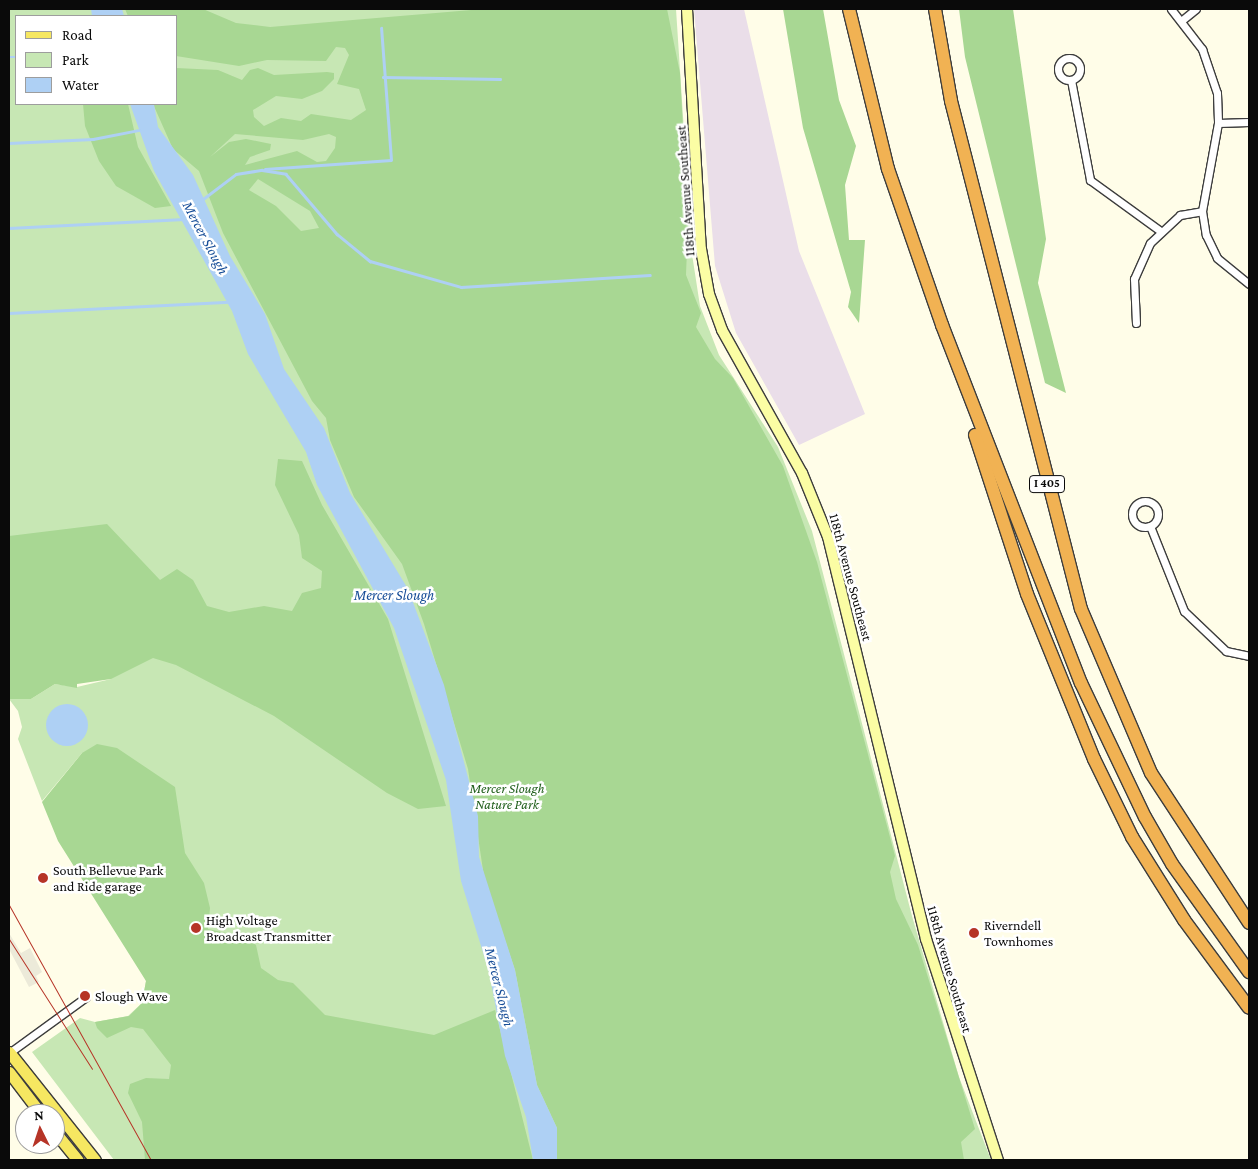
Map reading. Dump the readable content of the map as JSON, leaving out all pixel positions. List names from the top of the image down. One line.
{"streets":{"highway":["I 405"],"street":["118th Avenue Southeast"]},"water":["Mercer Slough"],"parks":["Mercer Slough Nature Park"],"places":["South Bellevue Park and Ride garage","High Voltage Broadcast Transmitter","Riverndell Townhomes","Slough Wave"],"legend":["Road","Park","Water"],"north":"top"}
